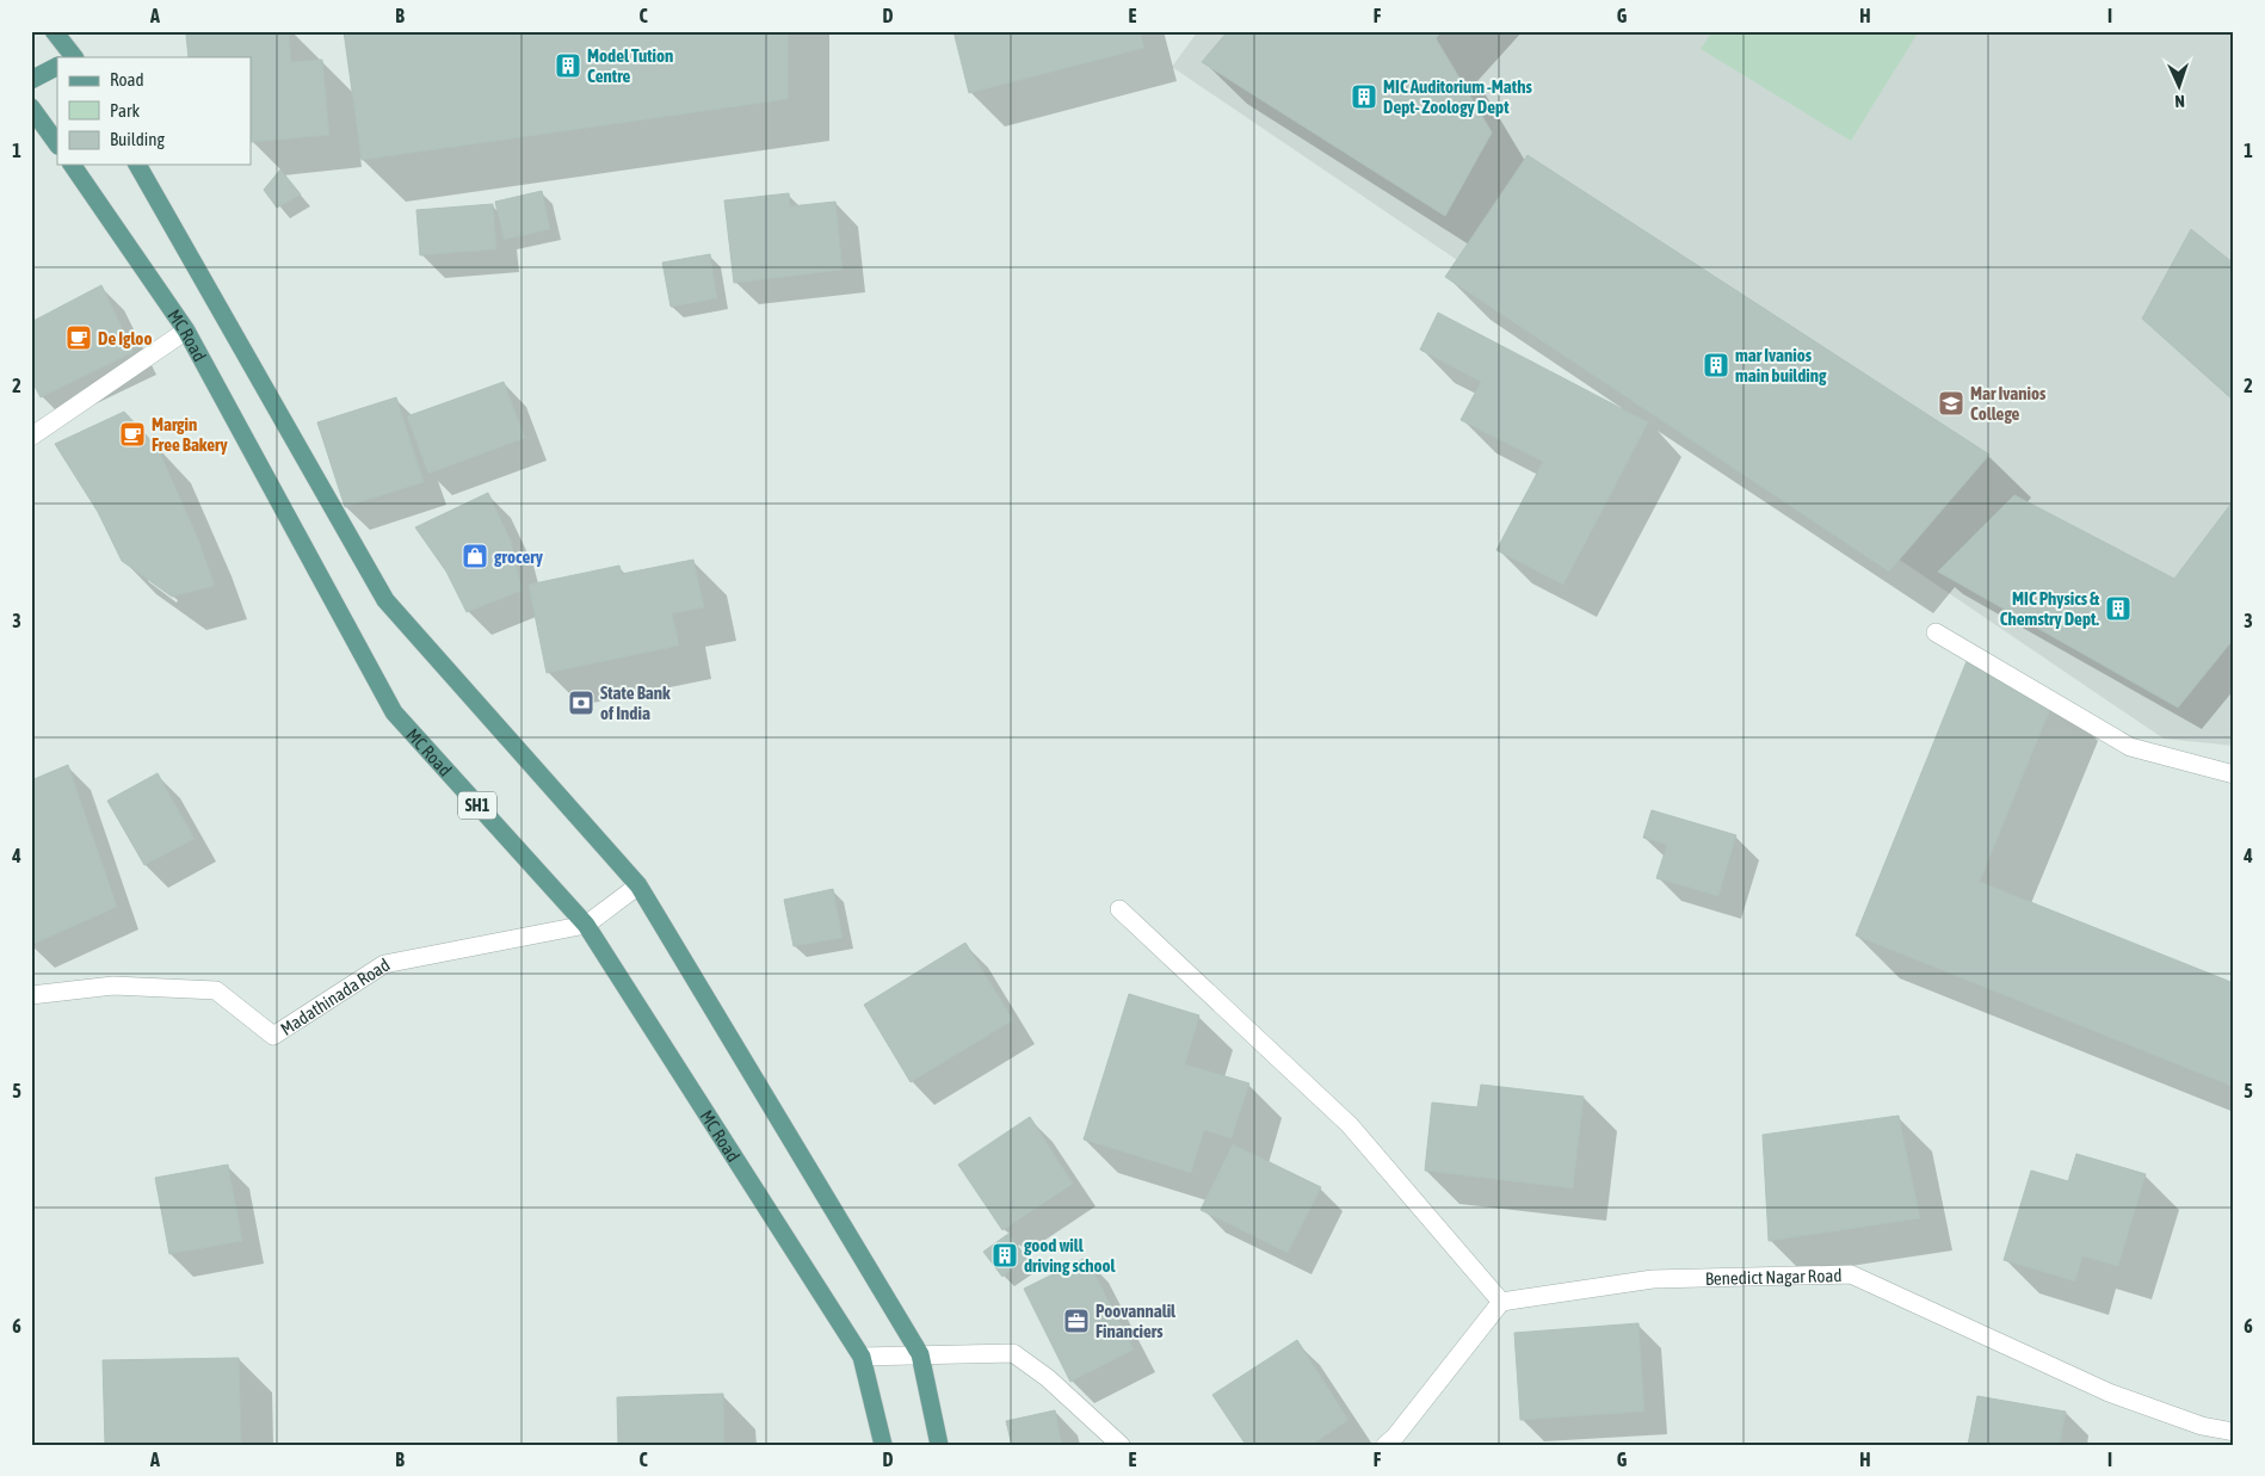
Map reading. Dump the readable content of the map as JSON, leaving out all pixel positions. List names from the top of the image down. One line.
{"streets":{"main road":["MC Road","SH1"],"street":["Madathinada Road","Benedict Nagar Road"]},"crossings":[["MC Road","Madathinada Road"]],"places":{"building":["Model Tution Centre","MIC Auditorium -Maths Dept- Zoology Dept","mar Ivanios main building","MIC Physics & Chemstry Dept.","good will driving school"],"cafe":["De Igloo","Margin Free Bakery"],"school or university":["Mar Ivanios College"],"shop":["grocery"],"bank":["State Bank of India"],"office":["Poovannalil Financiers"]},"legend":["Road","Park","Building"],"north":"bottom","grid":{"columns":["A","B","C","D","E","F","G","H","I"],"rows":["1","2","3","4","5","6"]}}
